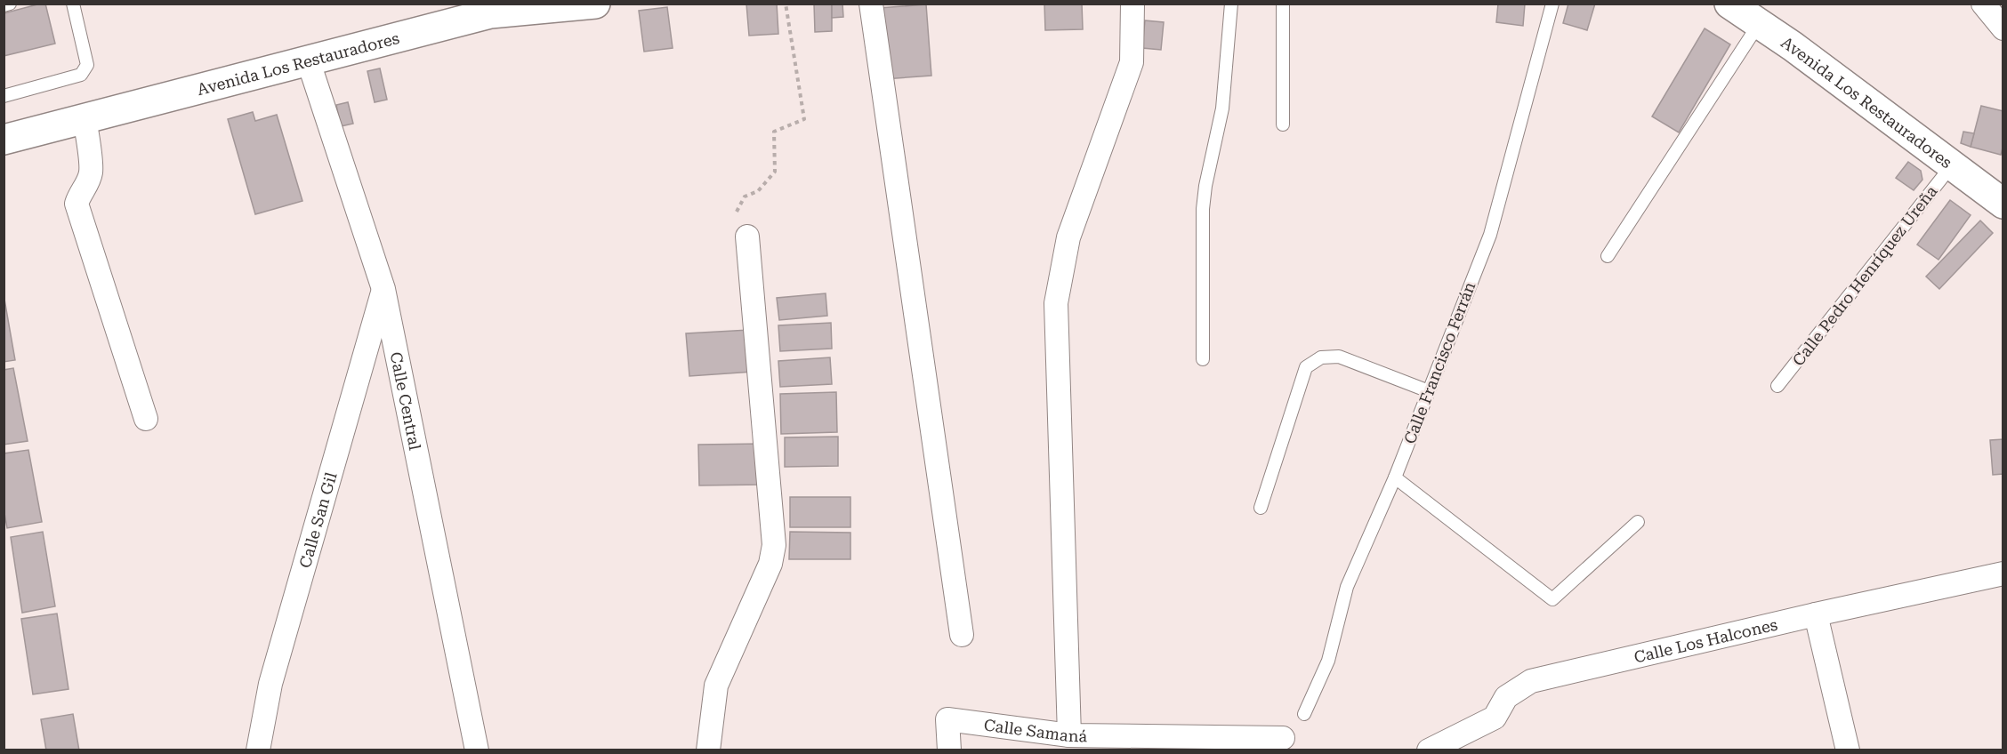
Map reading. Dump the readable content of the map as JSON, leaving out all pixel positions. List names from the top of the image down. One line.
{"streets":{"street":["Avenida Los Restauradores","Calle Central","Calle San Gil","Calle Los Halcones","Calle Samaná"],"lane":["Calle Pedro Henríquez Ureña","Calle Francisco Ferrán"]},"crossings":[["Avenida Los Restauradores","Calle Pedro Henríquez Ureña"],["Avenida Los Restauradores","Calle Central"],["Calle Central","Calle San Gil"]]}
